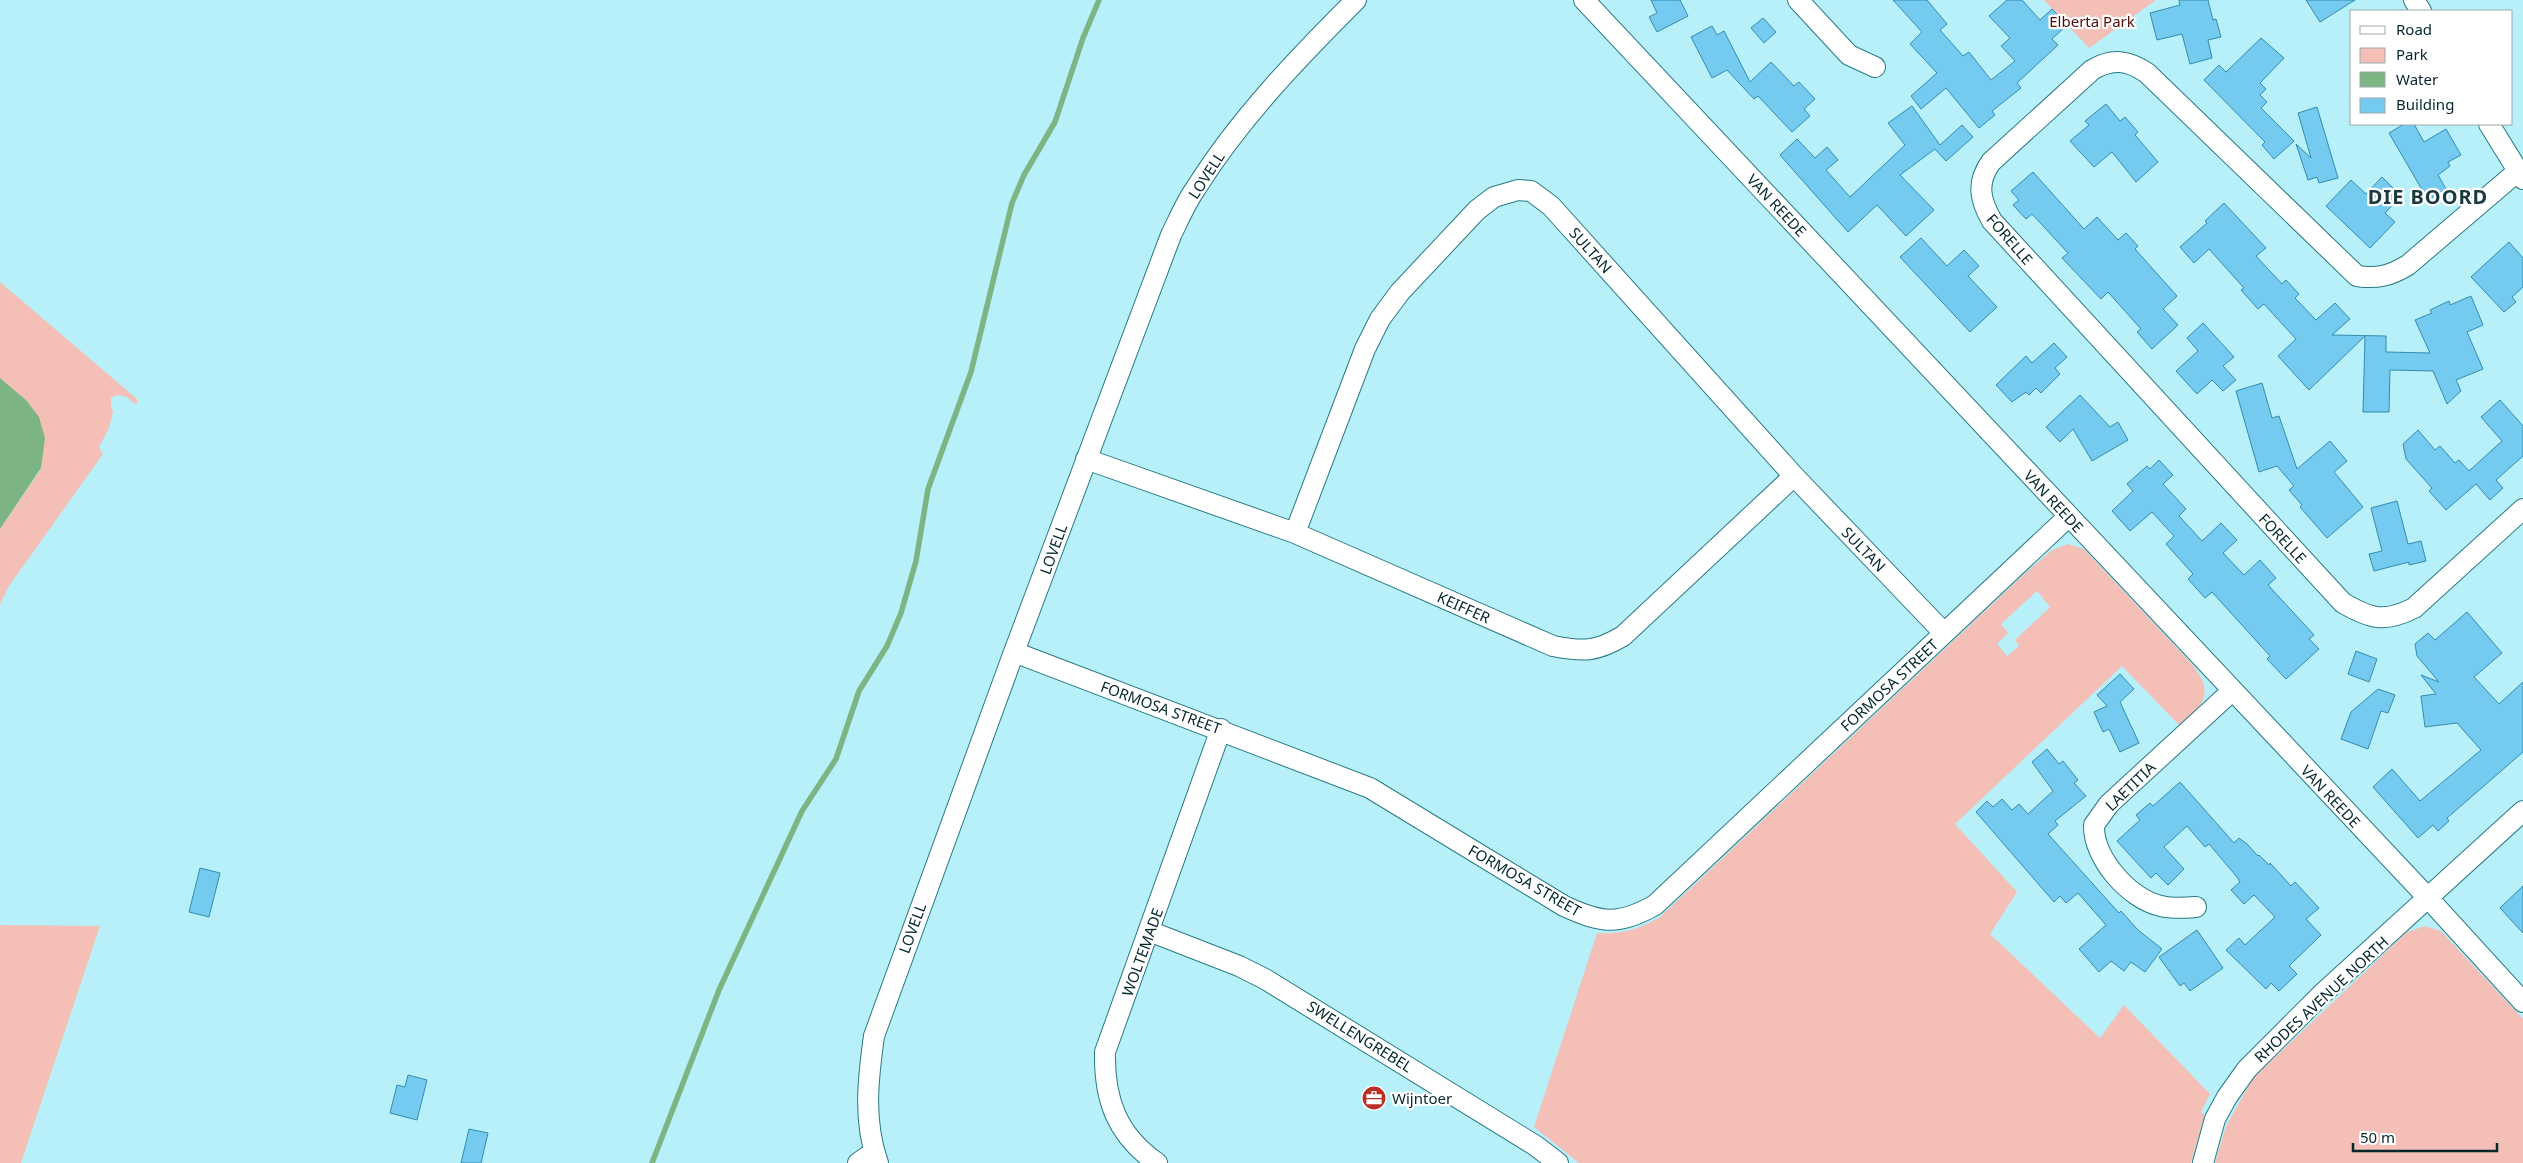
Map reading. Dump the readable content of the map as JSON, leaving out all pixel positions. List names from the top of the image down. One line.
{"streets":{"street":["LOVELL","VAN REEDE","FORELLE","SULTAN","KEIFFER","FORMOSA STREET","LAETITIA","WOLTEMADE","RHODES AVENUE NORTH","SWELLENGREBEL"]},"crossings":[["LOVELL","KEIFFER"],["LOVELL","FORMOSA STREET"],["VAN REEDE","FORMOSA STREET"],["VAN REEDE","LAETITIA"],["VAN REEDE","RHODES AVENUE NORTH"],["SULTAN","KEIFFER"],["SULTAN","FORMOSA STREET"],["FORMOSA STREET","WOLTEMADE"],["WOLTEMADE","SWELLENGREBEL"]],"districts":["DIE BOORD"],"parks":["Elberta Park"],"places":{"office":["Wijntoer"]},"legend":["Road","Park","Water","Building"],"scale_bar":"50 m"}
